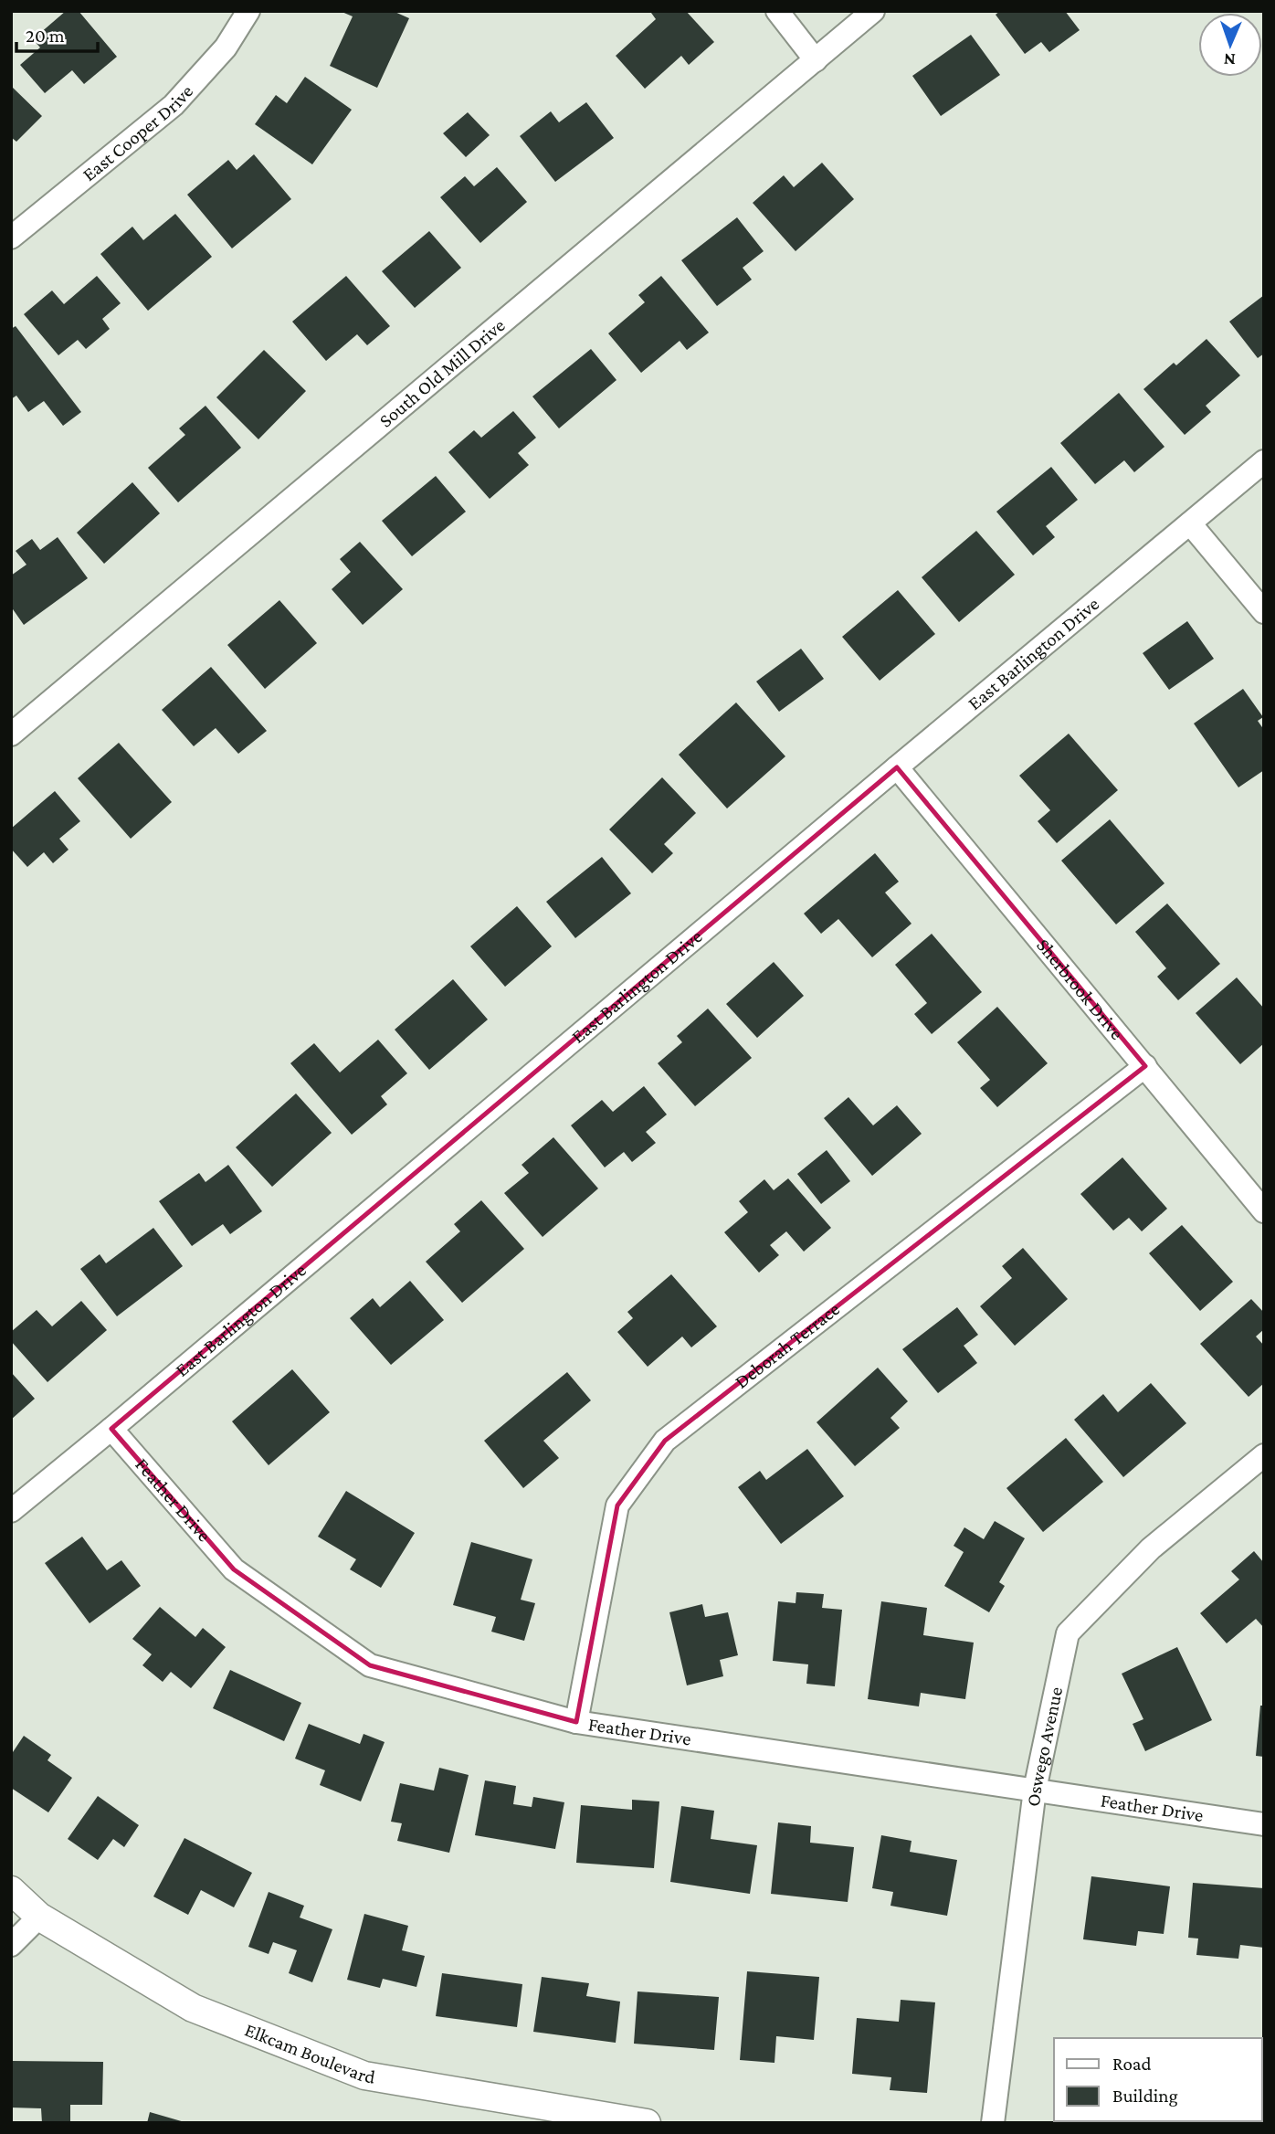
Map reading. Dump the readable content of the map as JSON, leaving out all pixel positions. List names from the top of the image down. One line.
{"streets":{"street":["East Cooper Drive","South Old Mill Drive","East Barlington Drive","Sherbrook Drive","Deborah Terrace","Feather Drive","Oswego Avenue","Elkcam Boulevard"]},"crossings":[["East Barlington Drive","Sherbrook Drive"],["East Barlington Drive","Feather Drive"],["Sherbrook Drive","Deborah Terrace"],["Deborah Terrace","Feather Drive"],["Feather Drive","Oswego Avenue"]],"legend":["Road","Building"],"scale_bar":"20 m","north":"bottom"}
